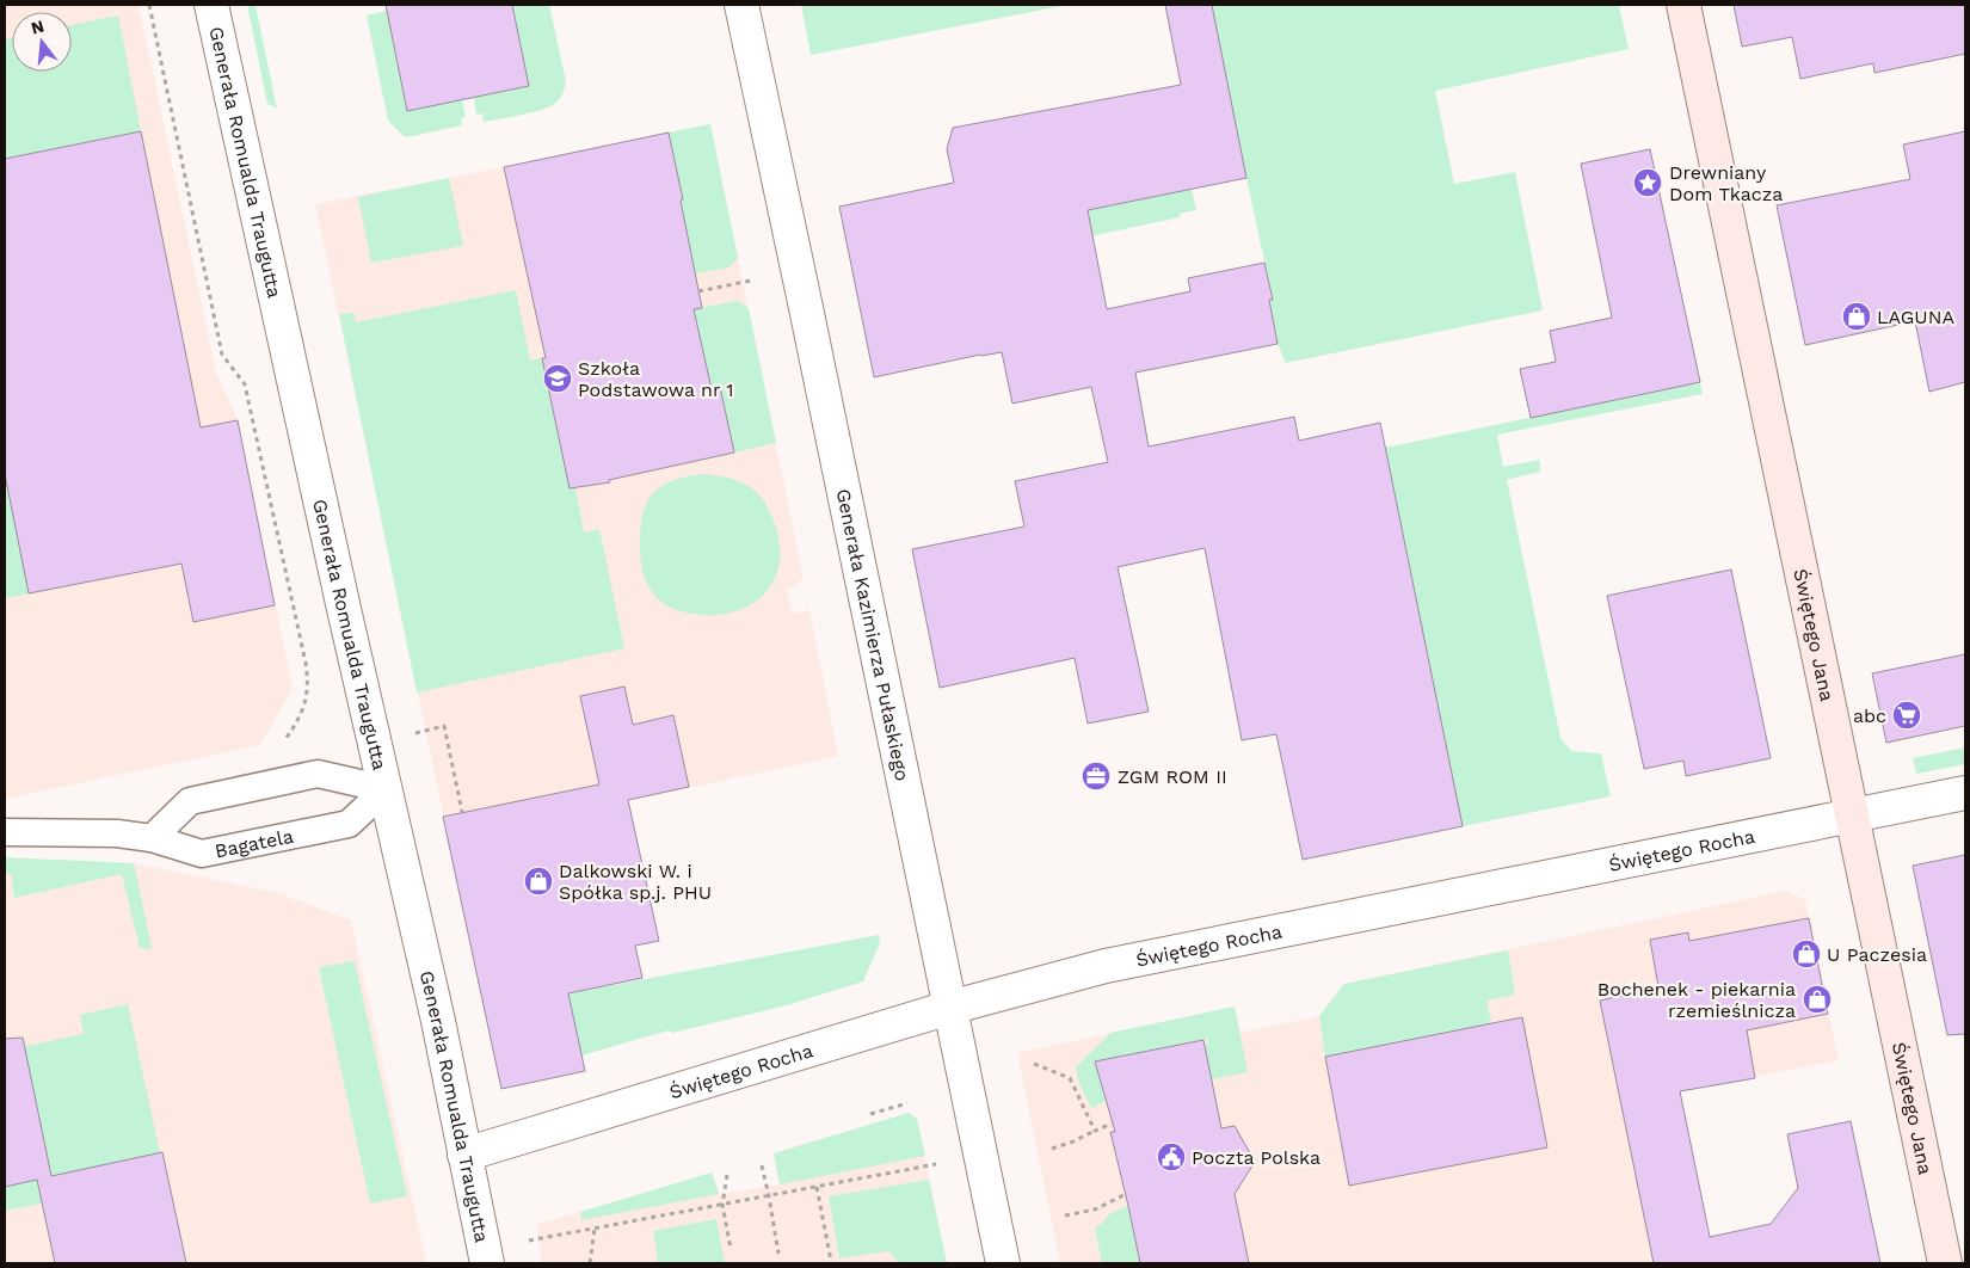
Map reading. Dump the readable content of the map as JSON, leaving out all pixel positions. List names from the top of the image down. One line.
{"streets":{"main road":["Świętego Jana"],"street":["Generała Romualda Traugutta","Generała Kazimierza Pułaskiego","Świętego Rocha"],"lane":["Bagatela"]},"crossings":[["Generała Romualda Traugutta","Bagatela"],["Generała Romualda Traugutta","Świętego Rocha"],["Generała Kazimierza Pułaskiego","Świętego Rocha"],["Świętego Jana","Świętego Rocha"]],"places":{"place":["Drewniany Dom Tkacza"],"shop":["LAGUNA","Dalkowski W. i Spółka sp.j. PHU","U Paczesia","Bochenek - piekarnia rzemieślnicza"],"school or university":["Szkoła Podstawowa nr 1"],"supermarket":["abc"],"office":["ZGM ROM II"],"public building":["Poczta Polska"]},"north":"top"}
